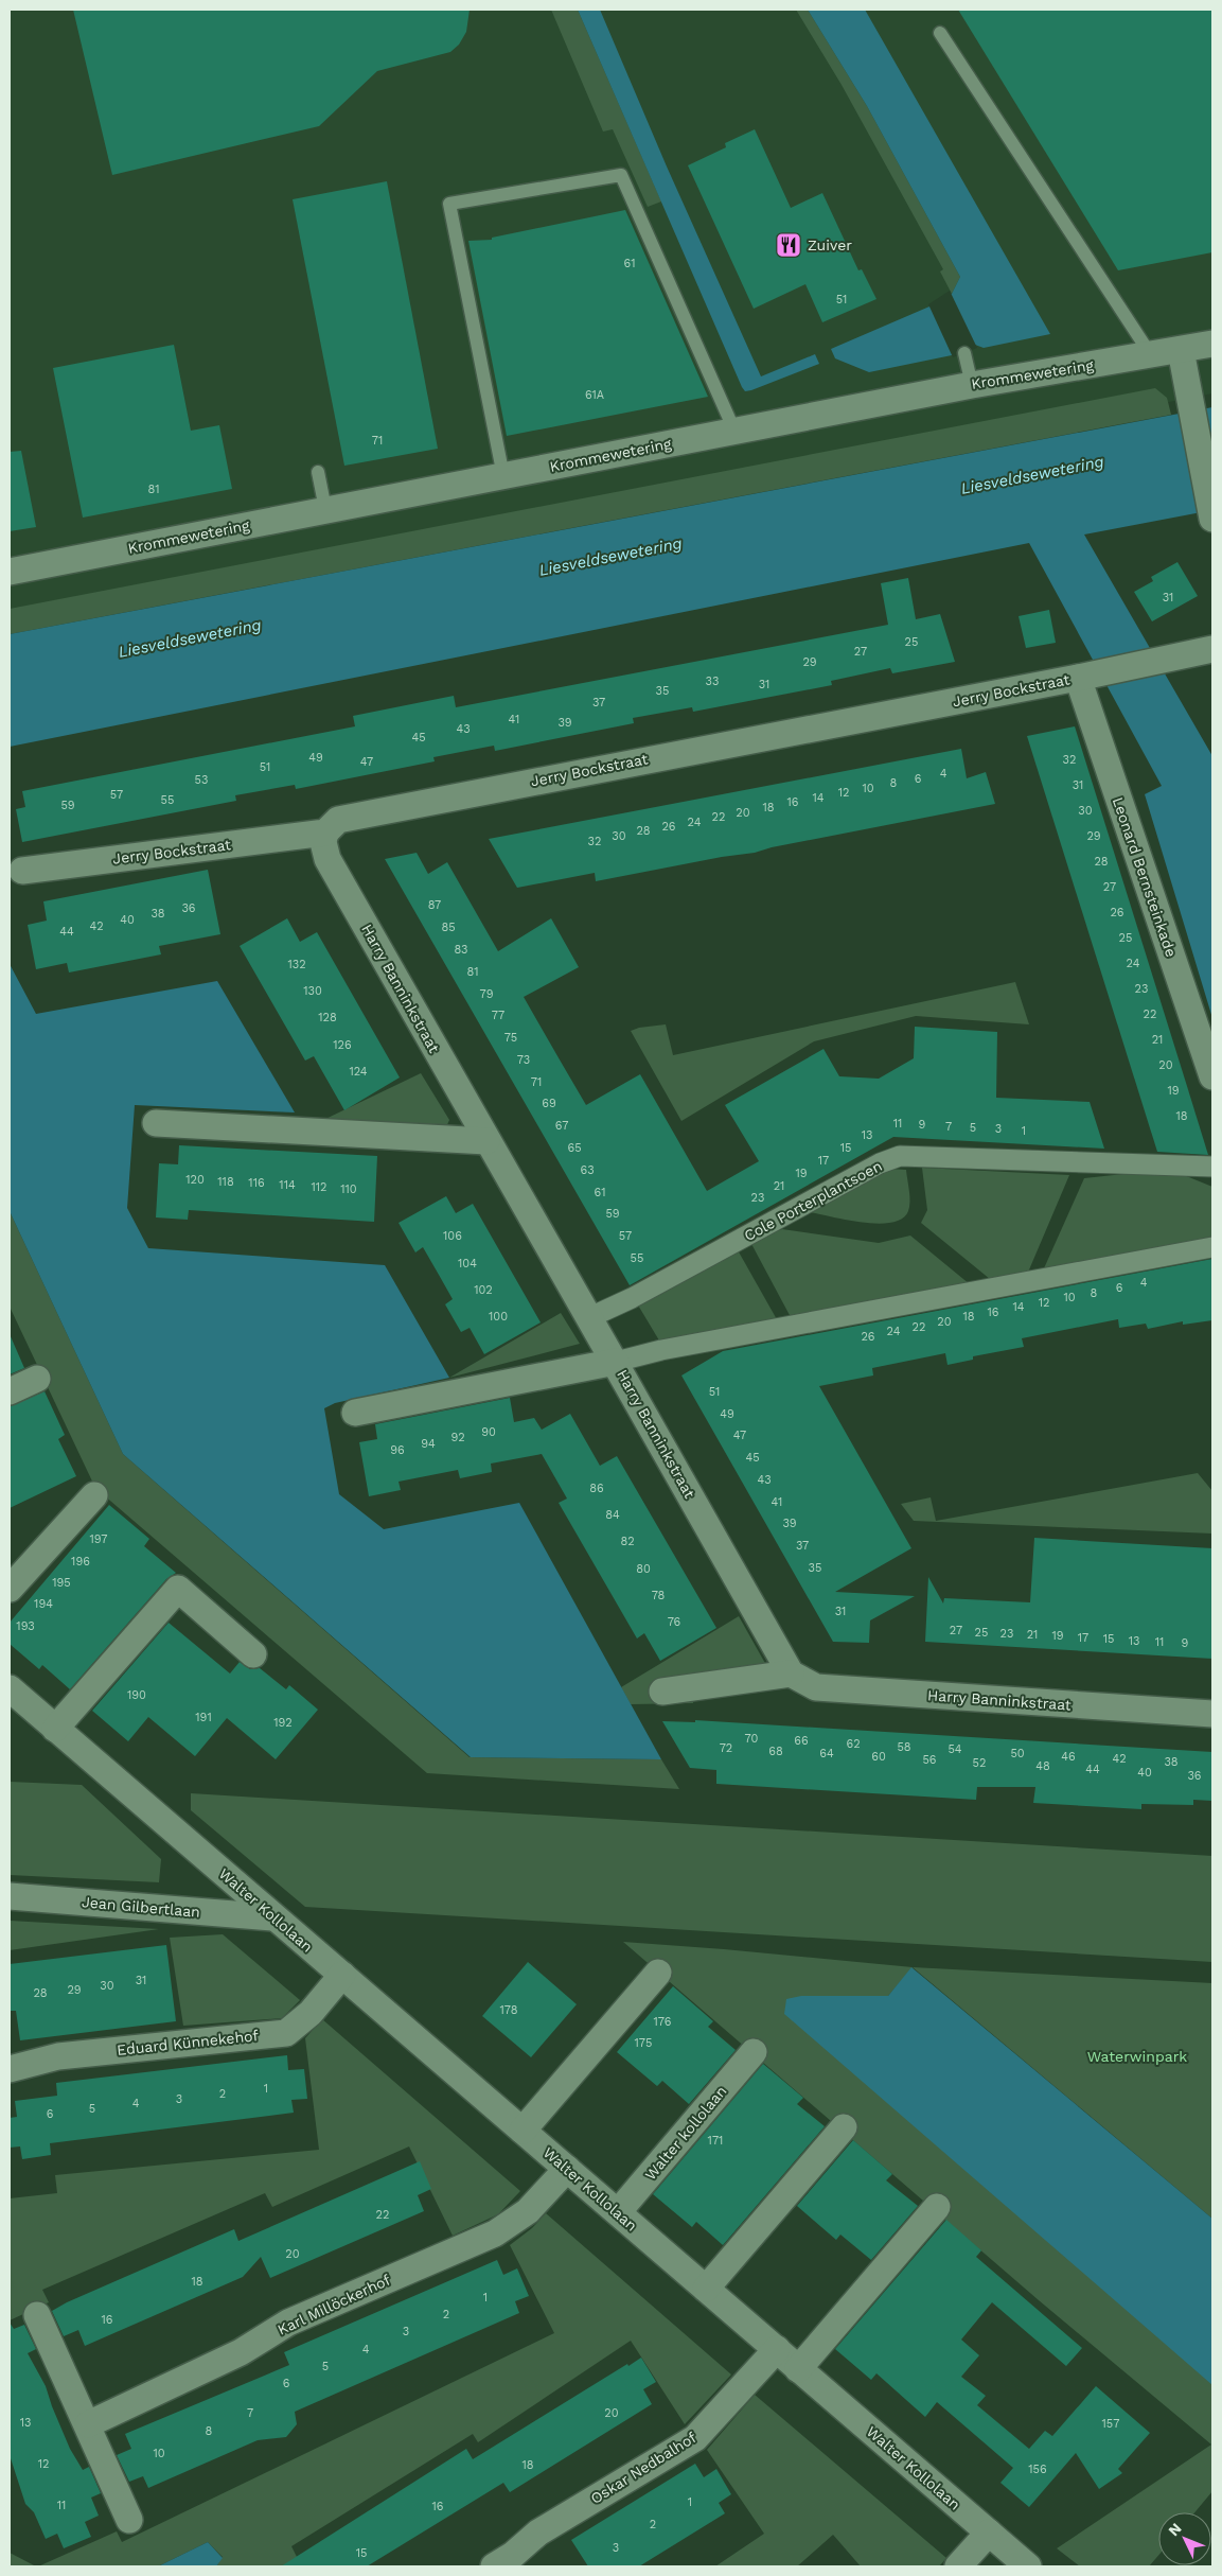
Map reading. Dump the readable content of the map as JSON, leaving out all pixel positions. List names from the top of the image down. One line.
{"streets":{"street":["Krommewetering","Jerry Bockstraat","Leonard Bernsteinkade","Harry Banninkstraat","Cole Porterplantsoen","Jean Gilbertlaan","Walter Kollolaan","Eduard Künnekehof","Walter kollolaan","Karl Millöckerhof","Oskar Nedbalhof"]},"crossings":[["Jerry Bockstraat","Leonard Bernsteinkade"],["Jerry Bockstraat","Harry Banninkstraat"],["Harry Banninkstraat","Cole Porterplantsoen"],["Jean Gilbertlaan","Walter Kollolaan"],["Walter Kollolaan","Eduard Künnekehof"],["Walter Kollolaan","Walter kollolaan"],["Walter Kollolaan","Karl Millöckerhof"],["Walter Kollolaan","Oskar Nedbalhof"]],"water":["Liesveldsewetering"],"parks":["Waterwinpark"],"places":{"restaurant":["Zuiver"]},"house_numbers":["61","51","61A","71","81","31","25","27","29","33","31","35","37","41","39","43","45","49","32","47","51","4","6","53","8","31","10","12","57","14","55","16","59","18","30","20","22","24","26","28","30","29","32","28","27","87","36","26","38","40","42","85","44","25","83","24","132","81","23","130","79","22","77","128","75","21","126","73","20","124","71","19","69","18","11","9","67","7","5","3","1","13","65","15","17","63","19","120","118","116","114","21","112","110","61","23","59","106","57","55","104","4","6","102","8","10","12","14","16","100","18","20","22","24","26","51","49","90","47","92","94","96","45","43","86","41","84","39","197","82","37","196","35","80","195","78","194","31","76","193","27","25","23","21","19","17","15","13","11","9","190","191","192","70","66","62","58","72","54","68","64","50","60","46","42","56","38","52","48","44","40","36","31","30","29","28","178","176","175","1","2","3","4","5","6","171","22","20","18","1","2","16","3","4","5","6","7","20","13","157","8","10","12","18","156","1","11","16","2","3","15"],"north":"top left"}
